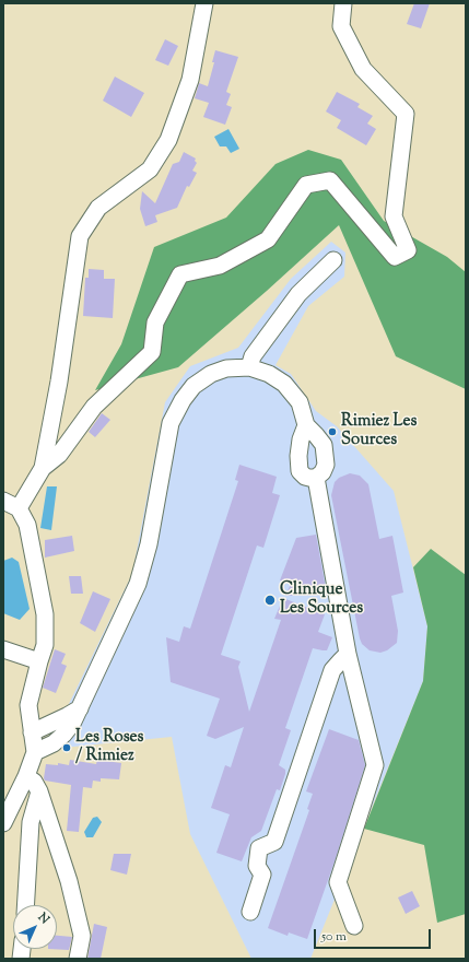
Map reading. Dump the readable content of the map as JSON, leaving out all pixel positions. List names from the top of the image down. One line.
{"places":["Rimiez Les Sources","Clinique Les Sources","Les Roses / Rimiez"],"scale_bar":"50 m","north":"top right"}
